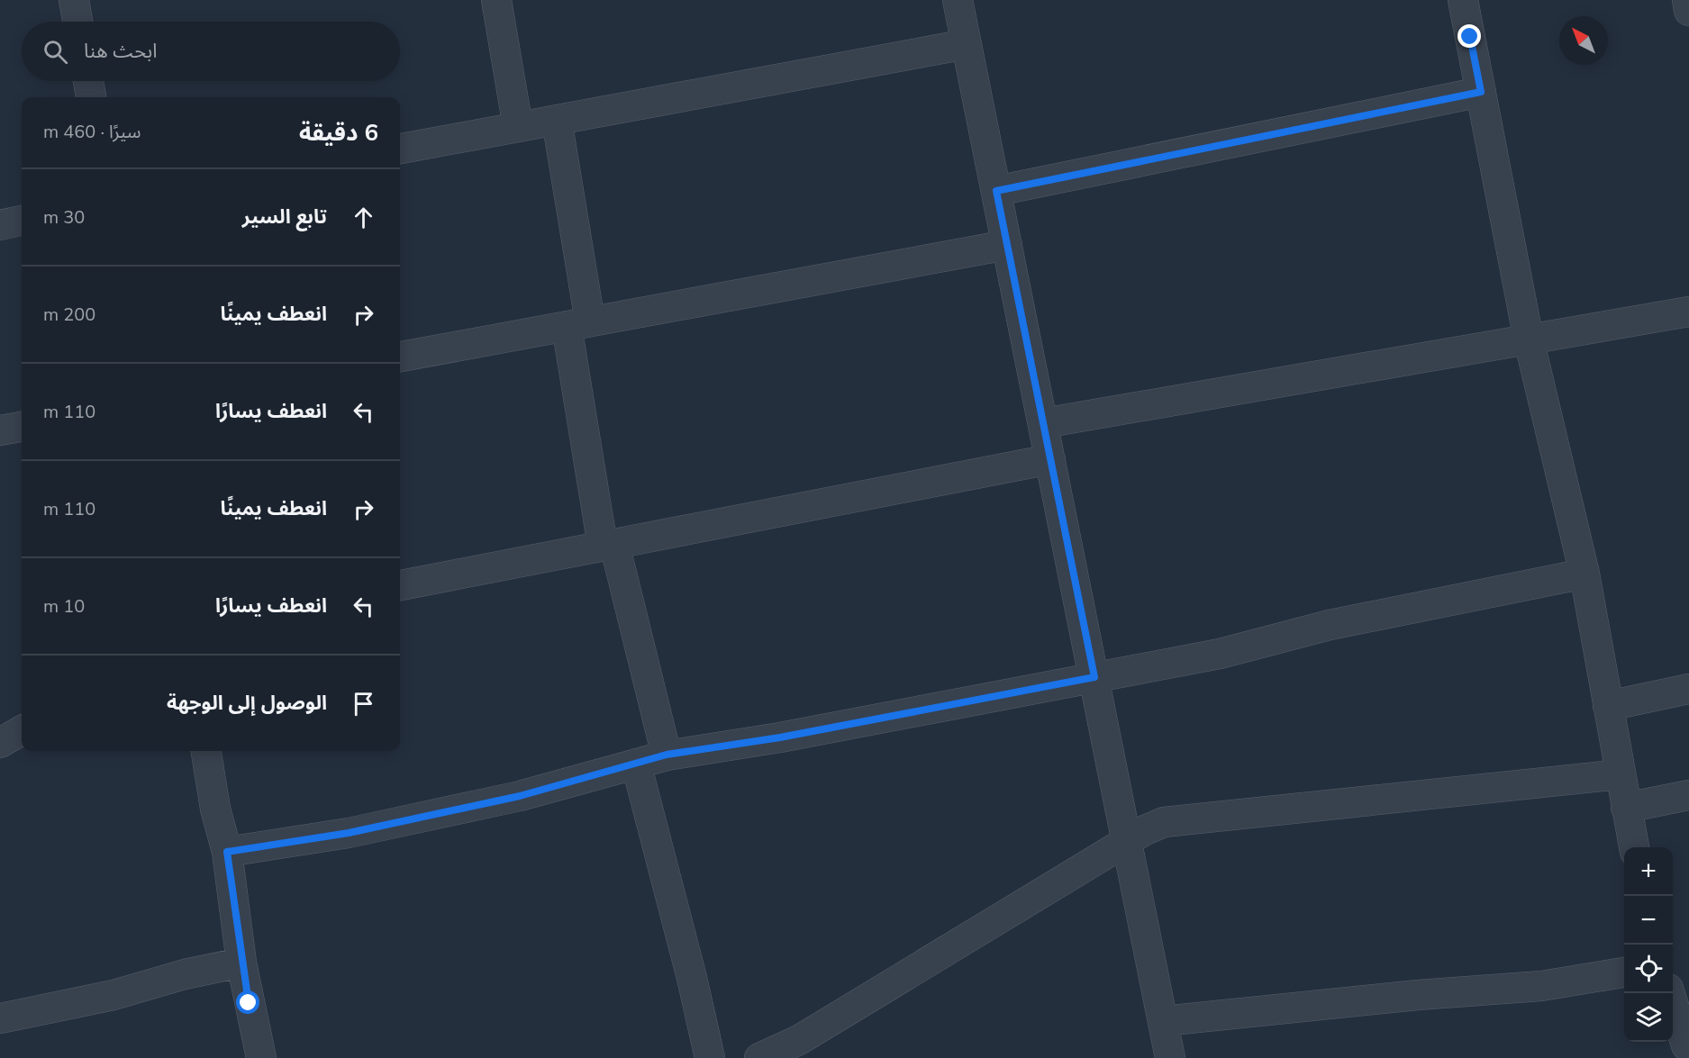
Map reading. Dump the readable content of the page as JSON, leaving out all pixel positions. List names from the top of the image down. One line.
{"north":"top left","page":{"search":"ابحث هنا","heading":["6 دقيقة","سيرًا · 460 m"],"list":[["تابع السير","30 m"],["انعطف يمينًا","200 m"],["انعطف يسارًا","110 m"],["انعطف يمينًا","110 m"],["انعطف يسارًا","10 m"],"الوصول إلى الوجهة"],"map_buttons":["+","−"]}}
